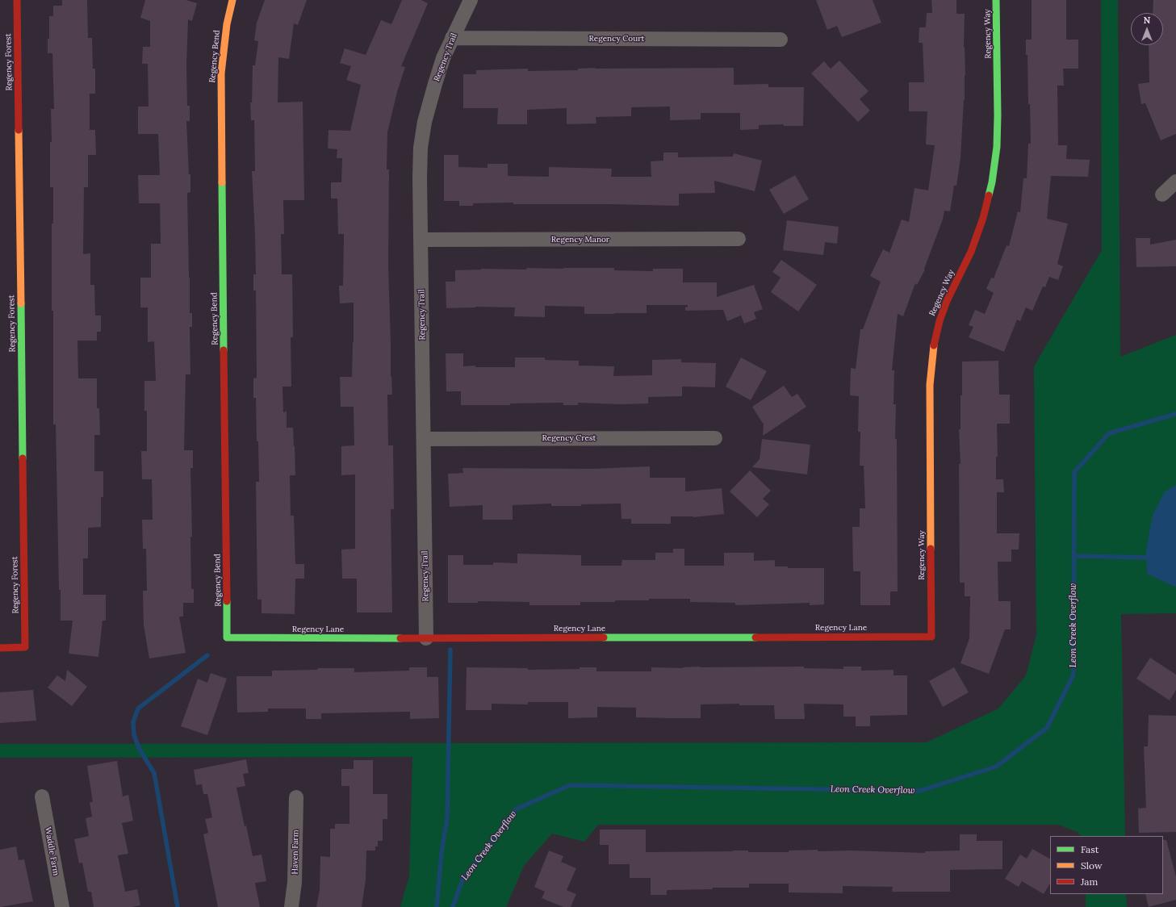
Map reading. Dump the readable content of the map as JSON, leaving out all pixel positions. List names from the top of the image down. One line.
{"streets":{"street":["Regency Way","Regency Court","Regency Bend","Regency Trail","Regency Forest","Regency Manor","Regency Crest","Regency Lane","Waddle Farm","Haven Farm"]},"crossings":[["Regency Way","Regency Lane"],["Regency Court","Regency Trail"],["Regency Bend","Regency Lane"],["Regency Trail","Regency Manor"],["Regency Trail","Regency Crest"],["Regency Trail","Regency Lane"]],"water":["Leon Creek Overflow"],"legend":["Fast","Slow","Jam"],"north":"top"}
